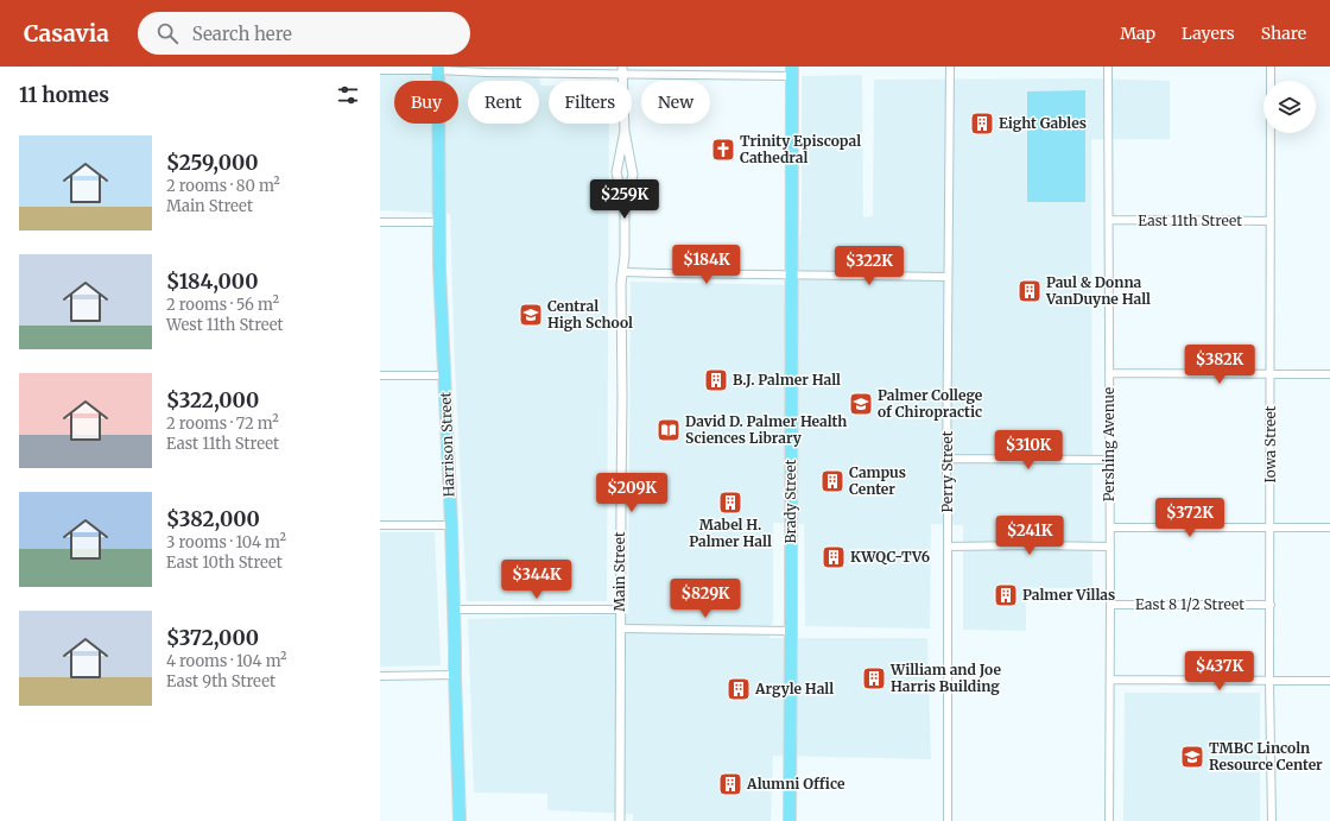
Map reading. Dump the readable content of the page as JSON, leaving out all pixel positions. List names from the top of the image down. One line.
{"streets":{"highway":["Harrison Street","Brady Street"],"street":["East 11th Street","Pershing Avenue","Iowa Street","Perry Street","Main Street","East 8 1/2 Street"]},"crossings":[["East 11th Street","Pershing Avenue"],["East 11th Street","Iowa Street"],["Pershing Avenue","East 8 1/2 Street"],["Iowa Street","East 8 1/2 Street"]],"places":{"building":["Eight Gables","Paul & Donna VanDuyne Hall","B.J. Palmer Hall","Campus Center","Mabel H. Palmer Hall","KWQC-TV6","Palmer Villas","William and Joe Harris Building","Argyle Hall","Alumni Office"],"church":["Trinity Episcopal Cathedral"],"school or university":["Central High School","Palmer College of Chiropractic","TMBC Lincoln Resource Center"],"library":["David D. Palmer Health Sciences Library"]},"page":{"header":"Casavia","search":"Search here","nav":["Map","Layers","Share"],"heading":"11 homes","chip":["Buy","Rent","Filters","New"],"list":[{"name":"$259,000","note":"2 rooms · 80 m² · Main Street"},{"name":"$184,000","note":"2 rooms · 56 m² · West 11th Street"},{"name":"$322,000","note":"2 rooms · 72 m² · East 11th Street"},{"name":"$382,000","note":"3 rooms · 104 m² · East 10th Street"},{"name":"$372,000","note":"4 rooms · 104 m² · East 9th Street"}],"price":["$259K","$184K","$322K","$382K","$310K","$209K","$372K","$241K","$344K","$829K","$437K"]}}
